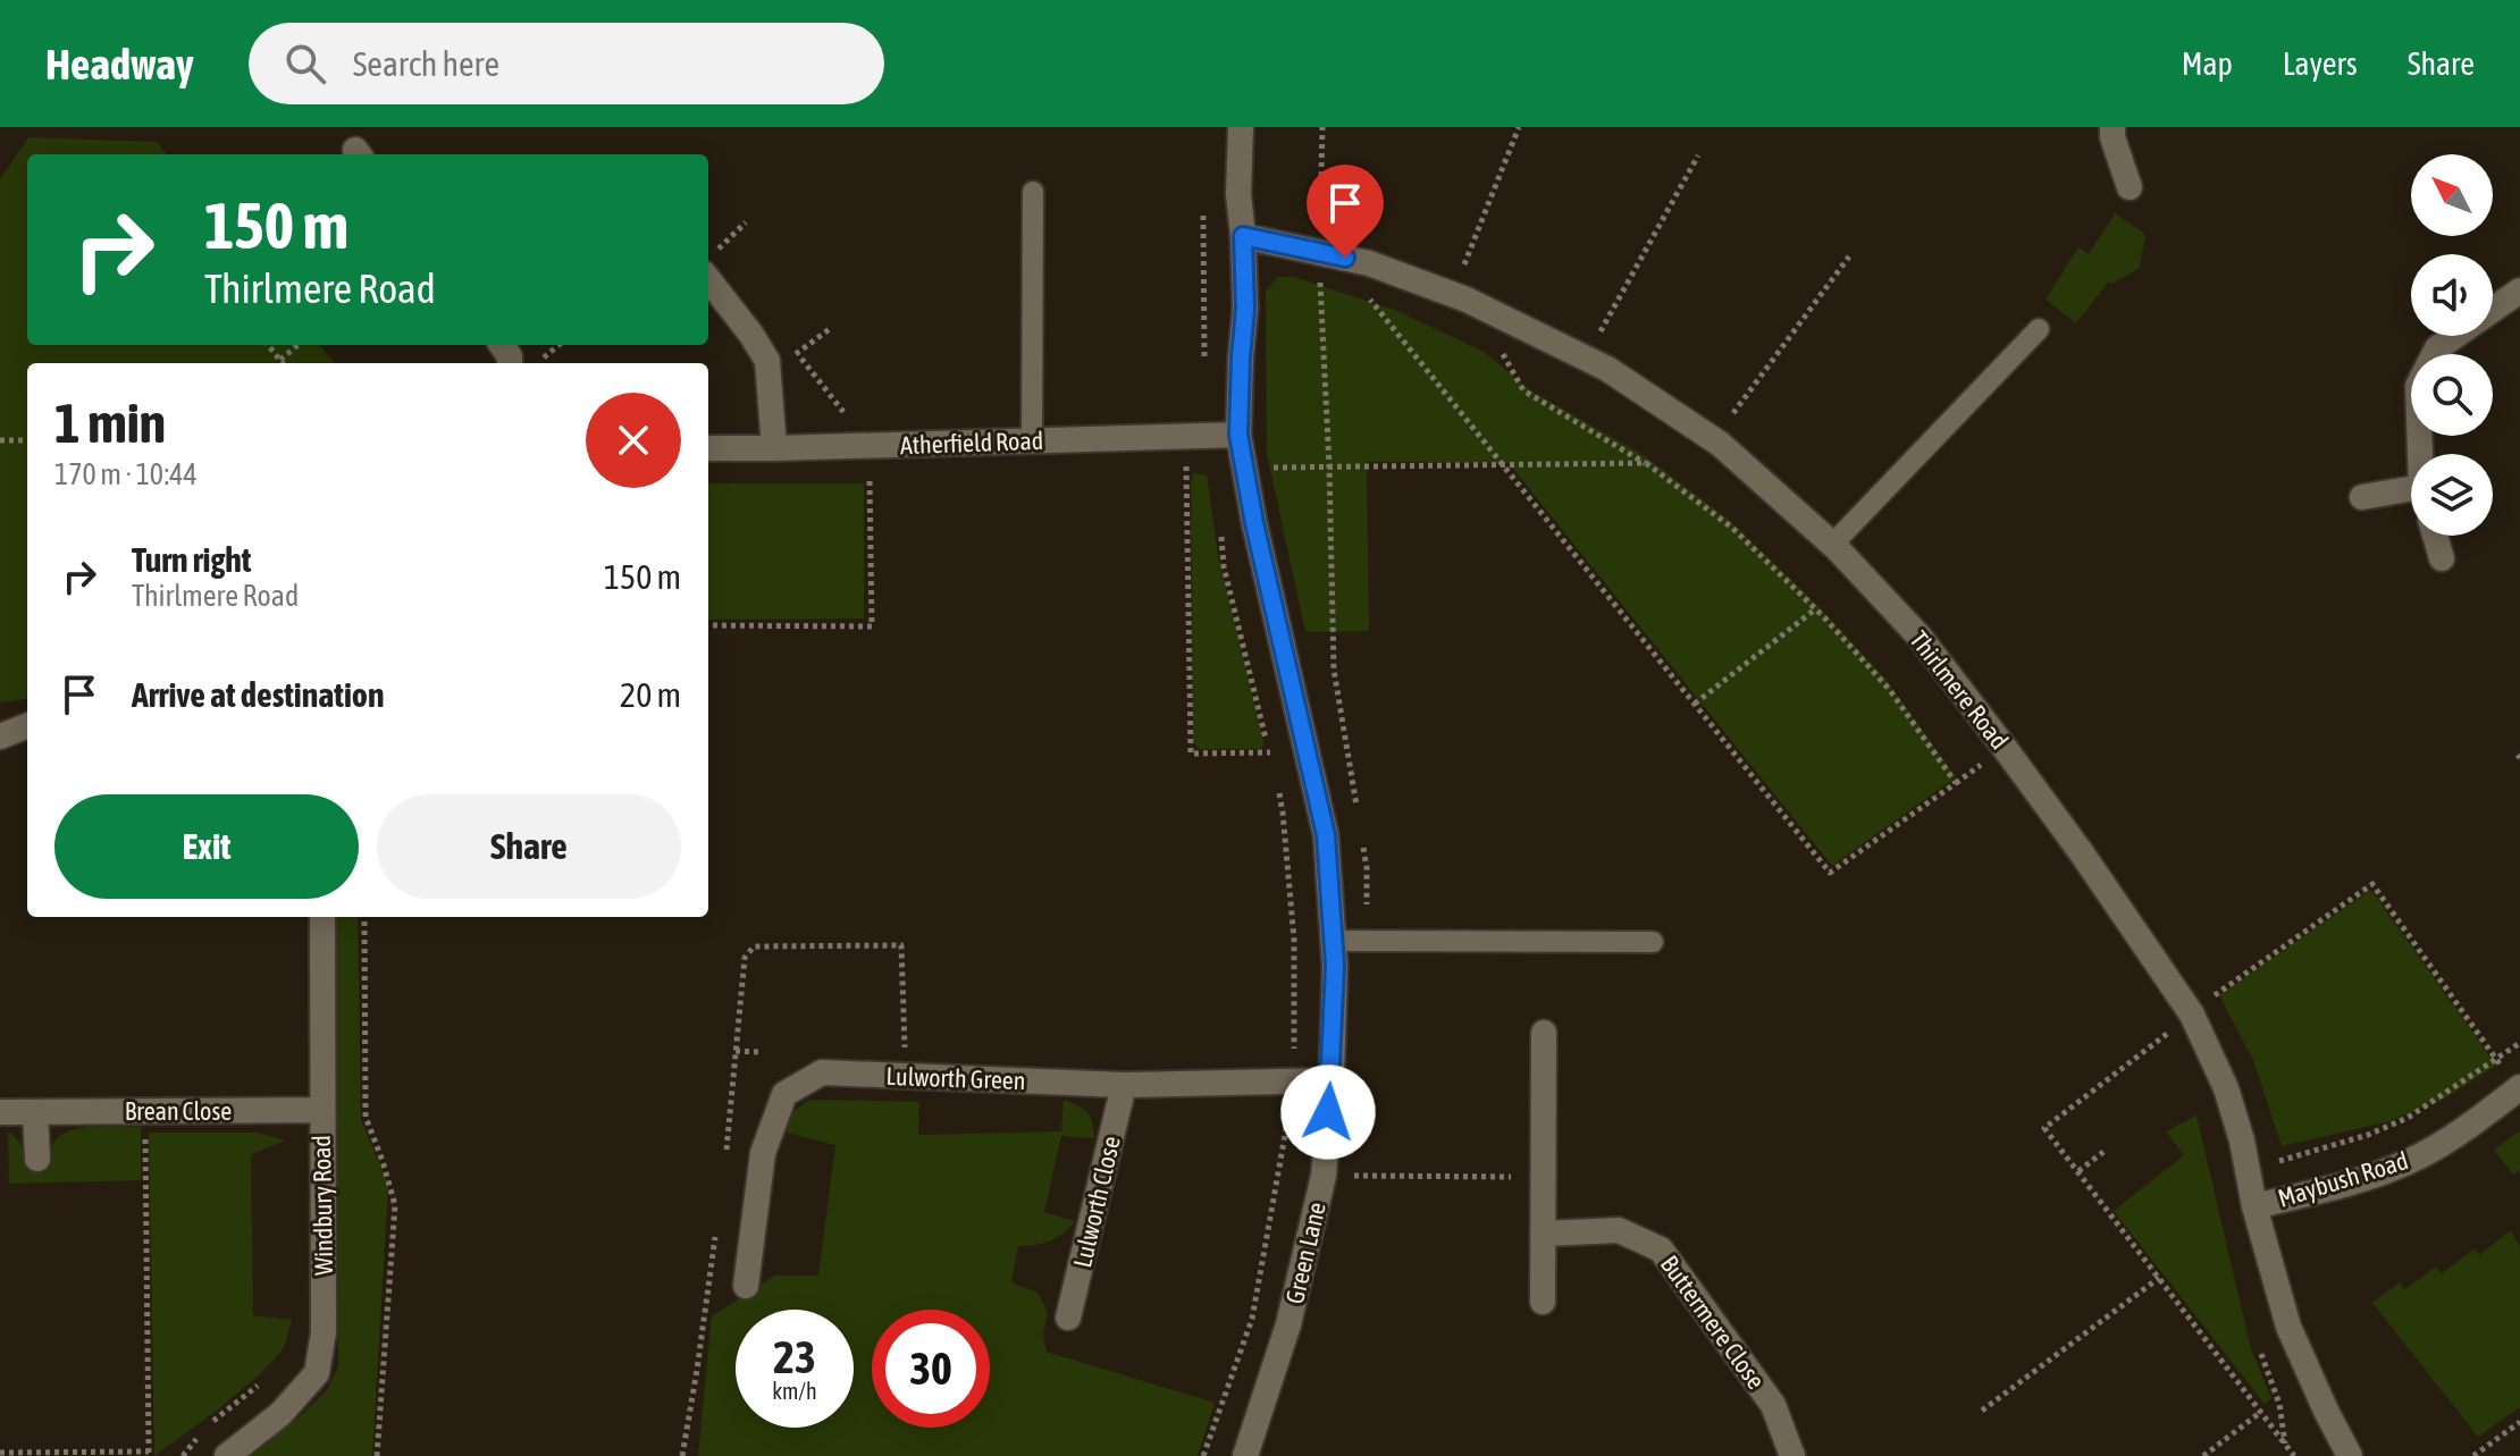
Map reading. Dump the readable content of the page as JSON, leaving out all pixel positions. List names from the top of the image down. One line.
{"streets":{"street":["Atherfield Road","Thirlmere Road","Lulworth Green","Brean Close","Maybush Road","Lulworth Close","Windbury Road","Green Lane","Buttermere Close"]},"crossings":[["Atherfield Road","Green Lane"],["Thirlmere Road","Maybush Road"],["Thirlmere Road","Green Lane"],["Lulworth Green","Lulworth Close"],["Lulworth Green","Green Lane"],["Brean Close","Windbury Road"]],"north":"top left","page":{"header":"Headway","search":"Search here","nav":["Map","Layers","Share"],"turn":["150 m","Thirlmere Road"],"heading":["1 min","170 m · 10:44"],"list":[{"name":"Turn right","note":"Thirlmere Road","value":"150 m"},{"name":"Arrive at destination","value":"20 m"}],"buttons":["Exit","Share"],"speed":"23 km/h","limit":"30"}}
